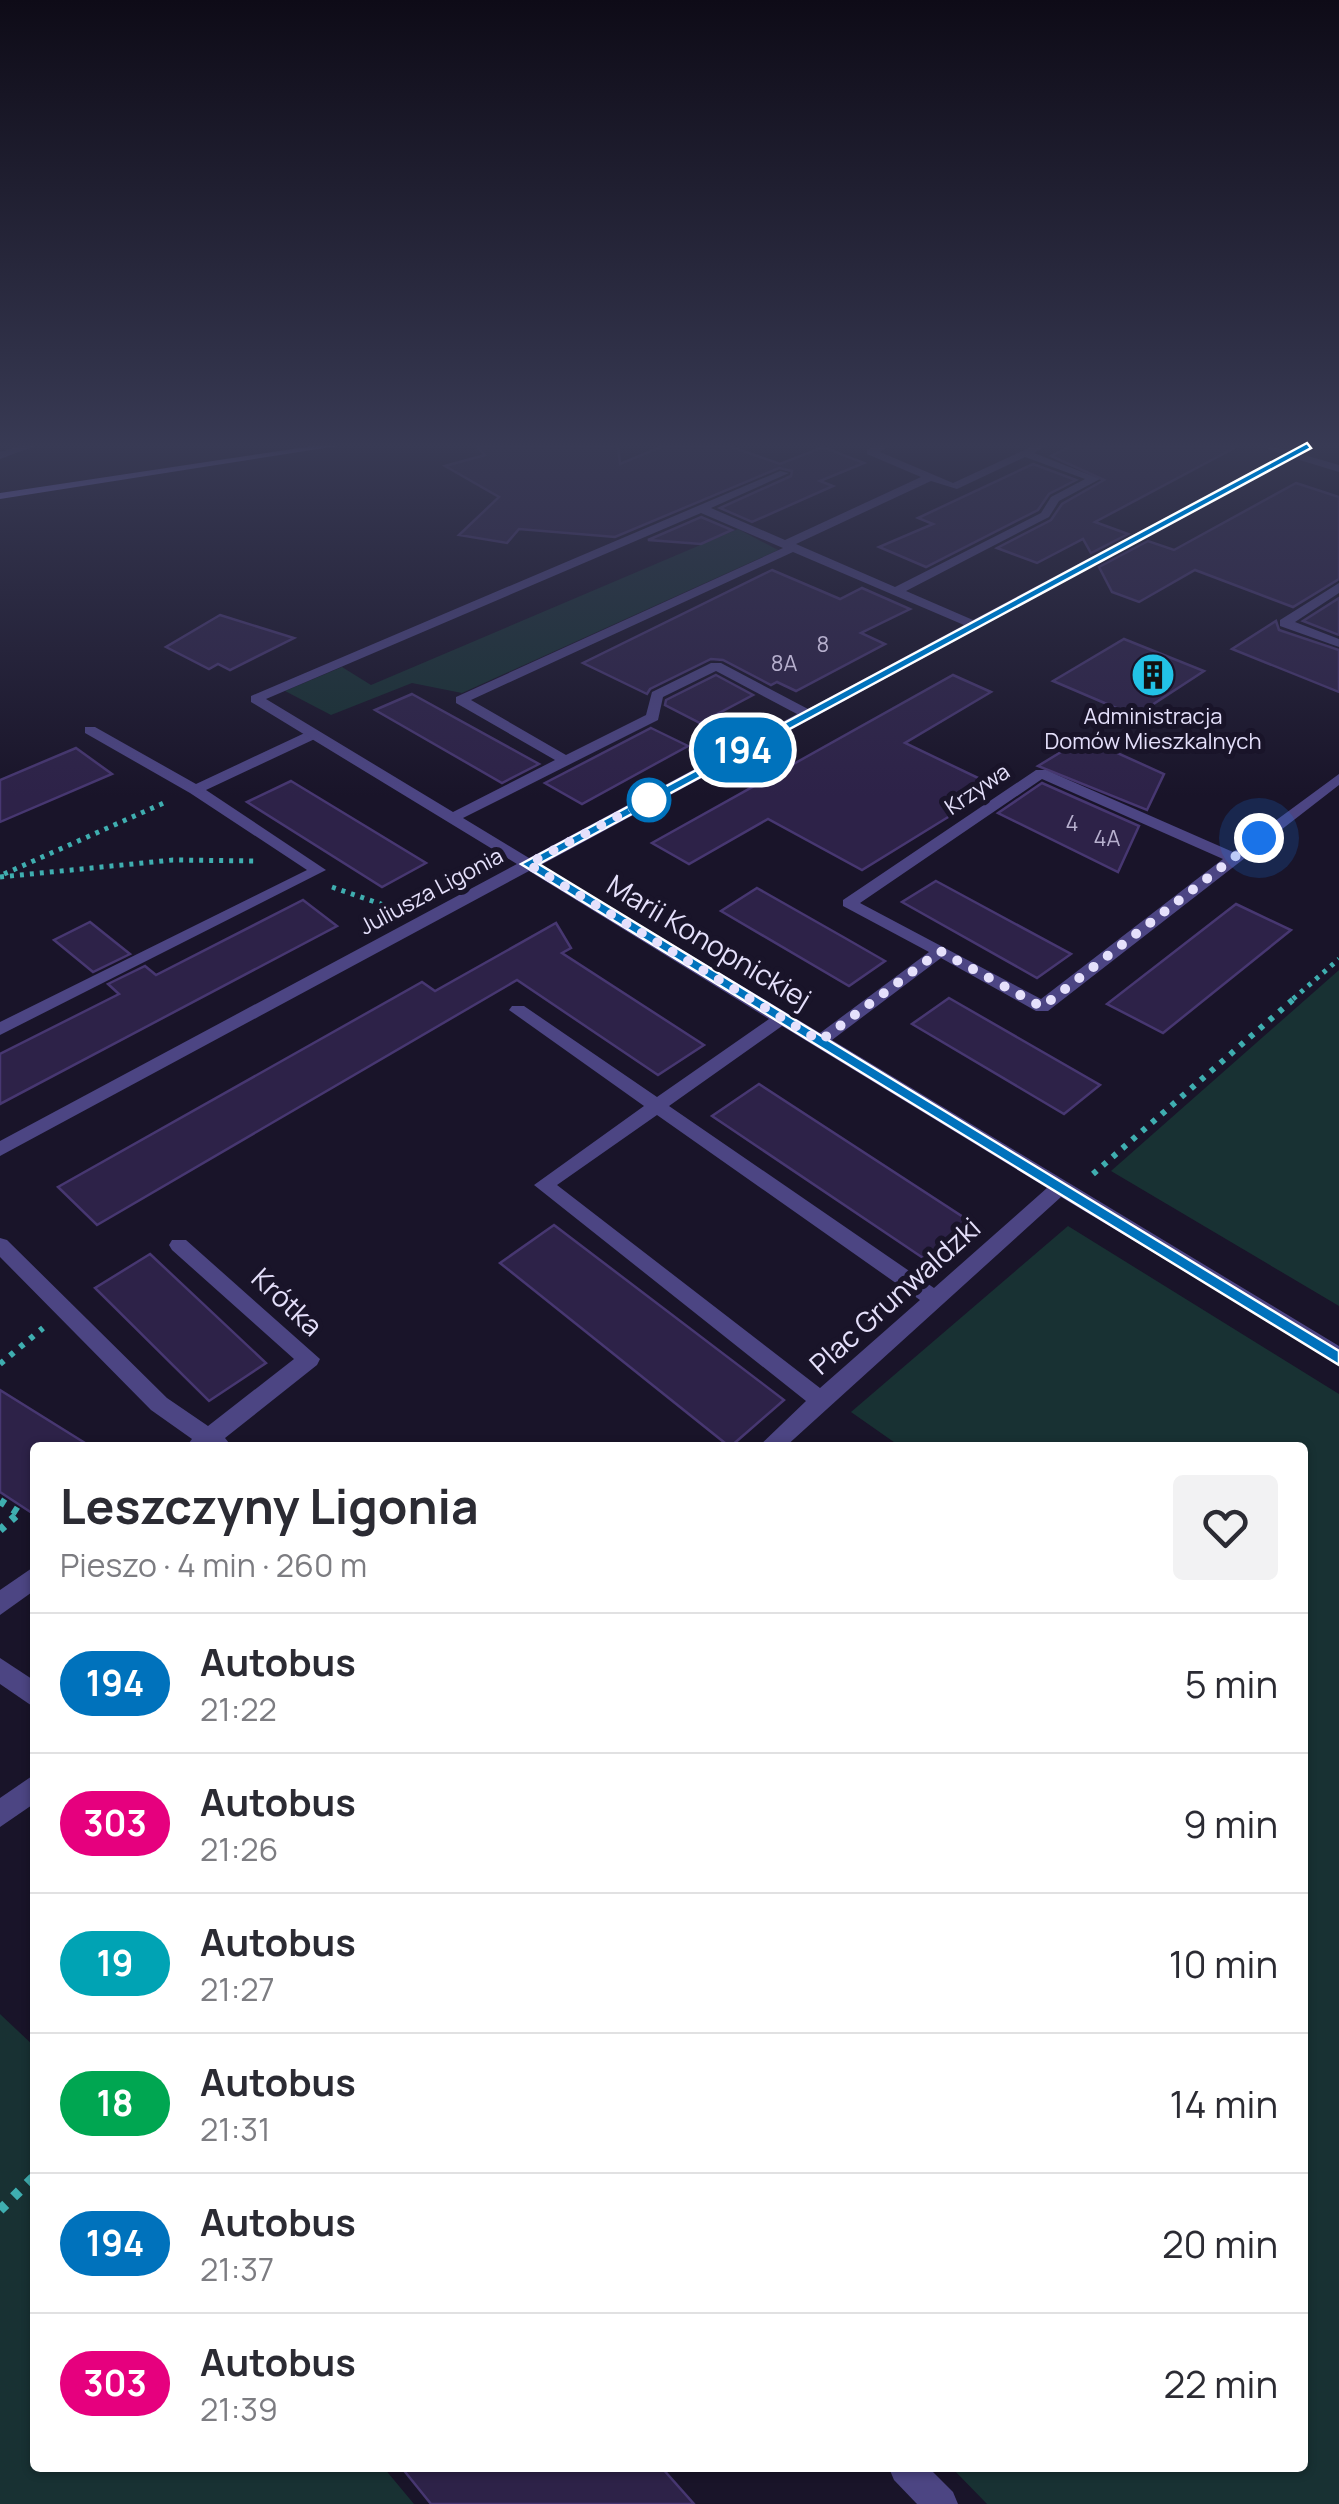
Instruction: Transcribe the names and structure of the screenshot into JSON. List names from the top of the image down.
{
  "streets": {
    "street": [
      "Krzywa",
      "Juliusza Ligonia",
      "Marii Konopnickiej",
      "Plac Grunwaldzki",
      "Krótka"
    ]
  },
  "crossings": [
    ["Juliusza Ligonia", "Marii Konopnickiej"],
    ["Marii Konopnickiej", "Plac Grunwaldzki"]
  ],
  "places": {
    "building": ["Administracja Domów Mieszkalnych"]
  },
  "lines": ["bus line 194"],
  "house_numbers": [
    "8",
    "8A",
    "4",
    "4A"
  ],
  "page": {
    "on_map": "194",
    "heading": ["Leszczyny Ligonia", "Pieszo · 4 min · 260 m"],
    "list": [
      {
        "mark": "194",
        "name": "Autobus",
        "note": "21:22",
        "value": "5 min"
      },
      {
        "mark": "303",
        "name": "Autobus",
        "note": "21:26",
        "value": "9 min"
      },
      {
        "mark": "19",
        "name": "Autobus",
        "note": "21:27",
        "value": "10 min"
      },
      {
        "mark": "18",
        "name": "Autobus",
        "note": "21:31",
        "value": "14 min"
      },
      {
        "mark": "194",
        "name": "Autobus",
        "note": "21:37",
        "value": "20 min"
      },
      {
        "mark": "303",
        "name": "Autobus",
        "note": "21:39",
        "value": "22 min"
      }
    ]
  }
}
